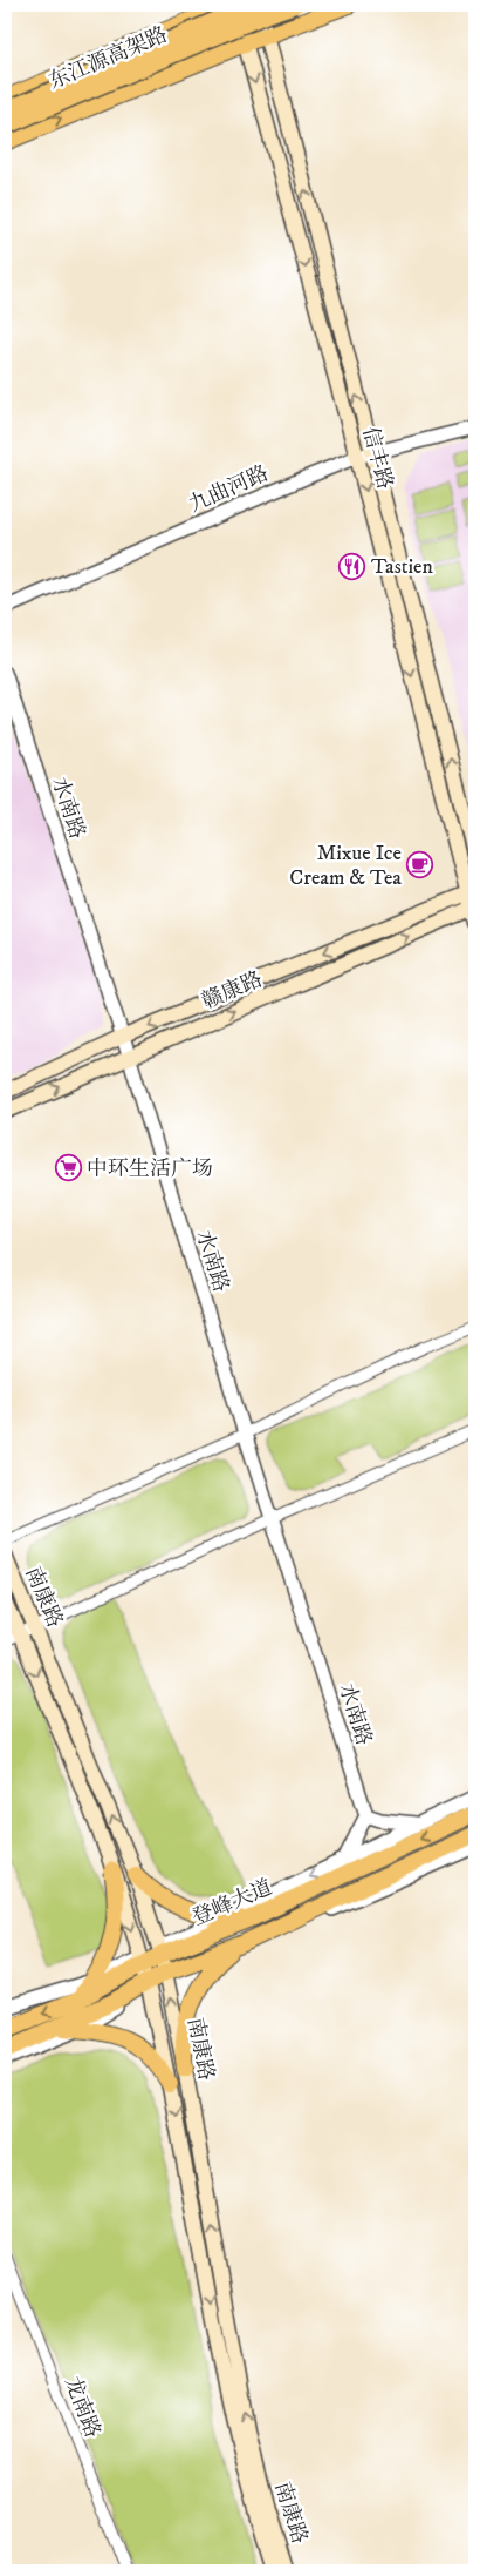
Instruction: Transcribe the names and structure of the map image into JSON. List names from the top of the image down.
{
  "streets": {
    "highway": ["东江源高架路"],
    "main road": [
      "信丰路",
      "赣康路",
      "南康路",
      "登峰大道"
    ],
    "street": ["九曲河路", "水南路", "龙南路"]
  },
  "crossings": [
    ["东江源高架路", "信丰路"],
    ["信丰路", "九曲河路"],
    ["信丰路", "赣康路"],
    ["水南路", "赣康路"],
    ["南康路", "登峰大道"]
  ],
  "places": {
    "restaurant": ["Tastien"],
    "cafe": ["Mixue Ice Cream & Tea"],
    "supermarket": ["中环生活广场"]
  }
}
